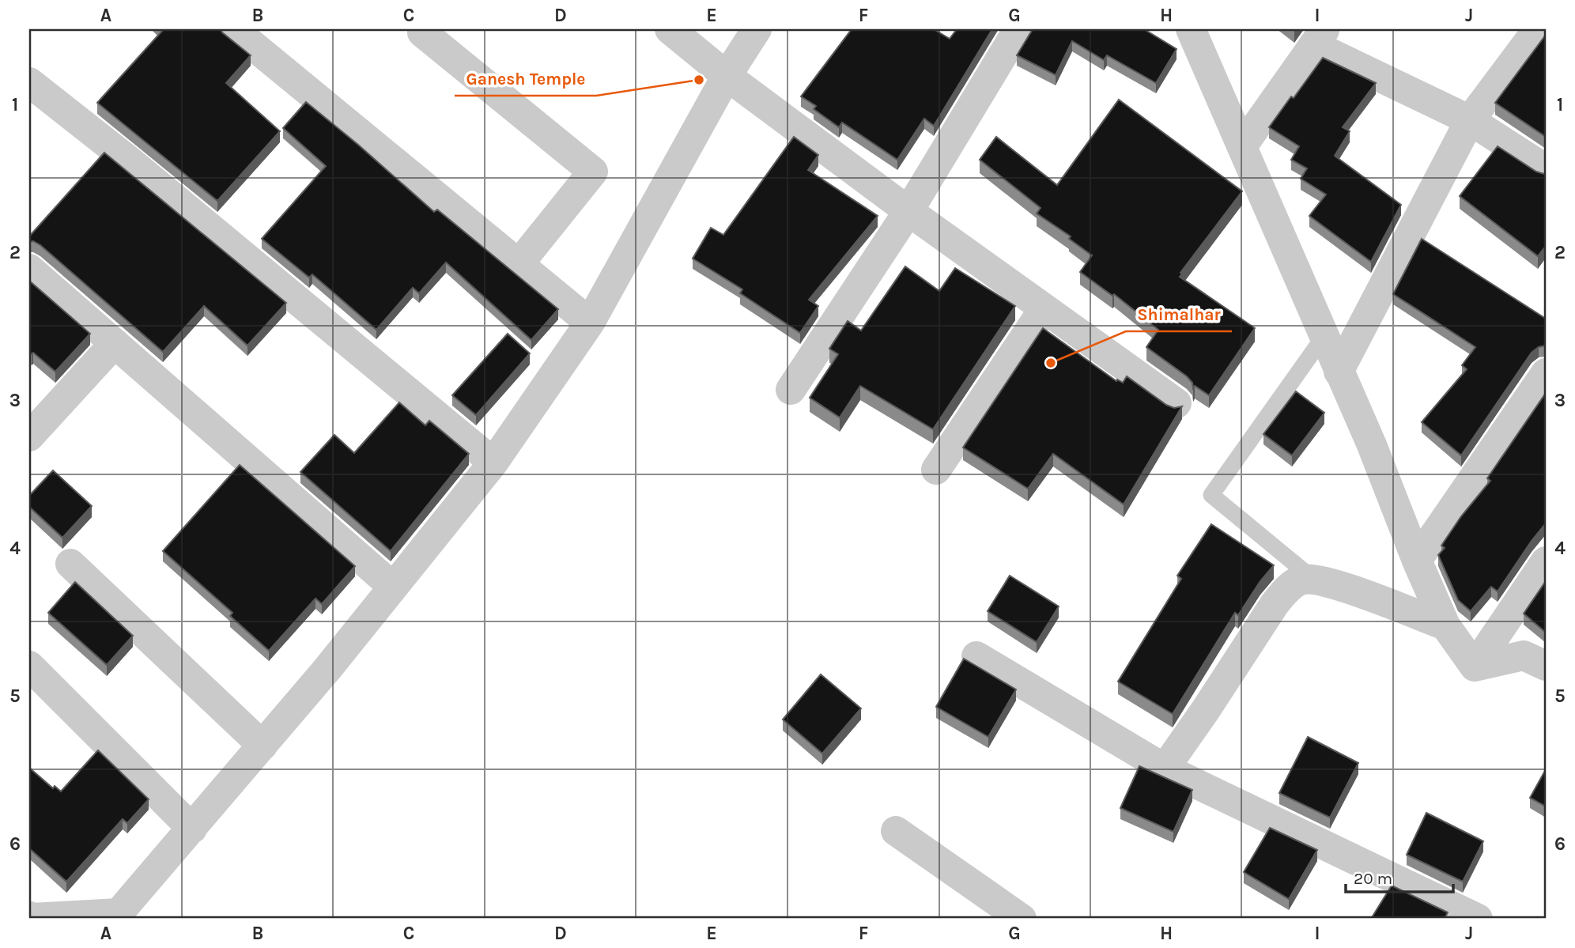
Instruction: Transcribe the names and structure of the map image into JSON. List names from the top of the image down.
{
  "places": ["Ganesh Temple", "Shimalhar"],
  "scale_bar": "20 m",
  "grid": {
    "columns": [
      "A",
      "B",
      "C",
      "D",
      "E",
      "F",
      "G",
      "H",
      "I",
      "J"
    ],
    "rows": [
      "1",
      "2",
      "3",
      "4",
      "5",
      "6"
    ]
  }
}
